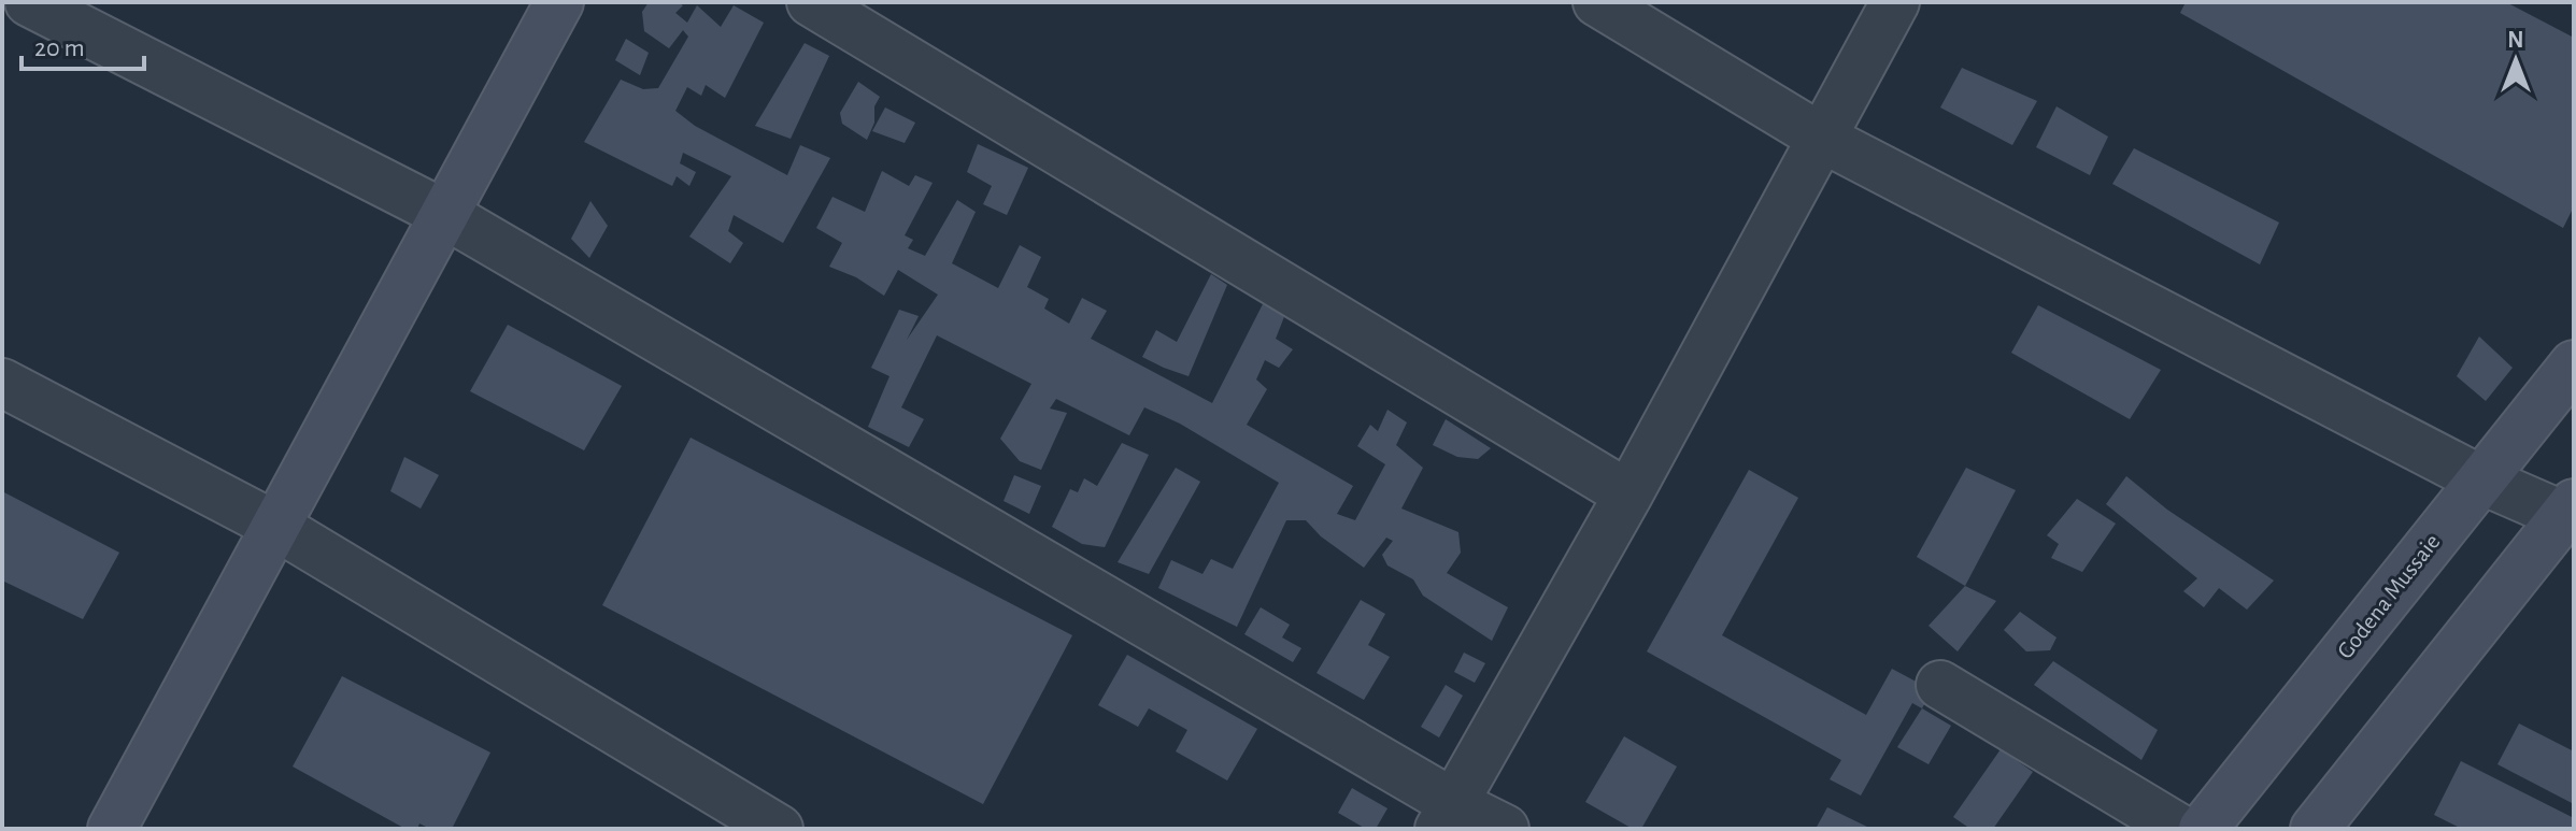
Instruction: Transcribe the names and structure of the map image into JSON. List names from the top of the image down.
{
  "streets": {
    "street": ["Godena Mussaie"]
  },
  "scale_bar": "20 m",
  "north": "top"
}
